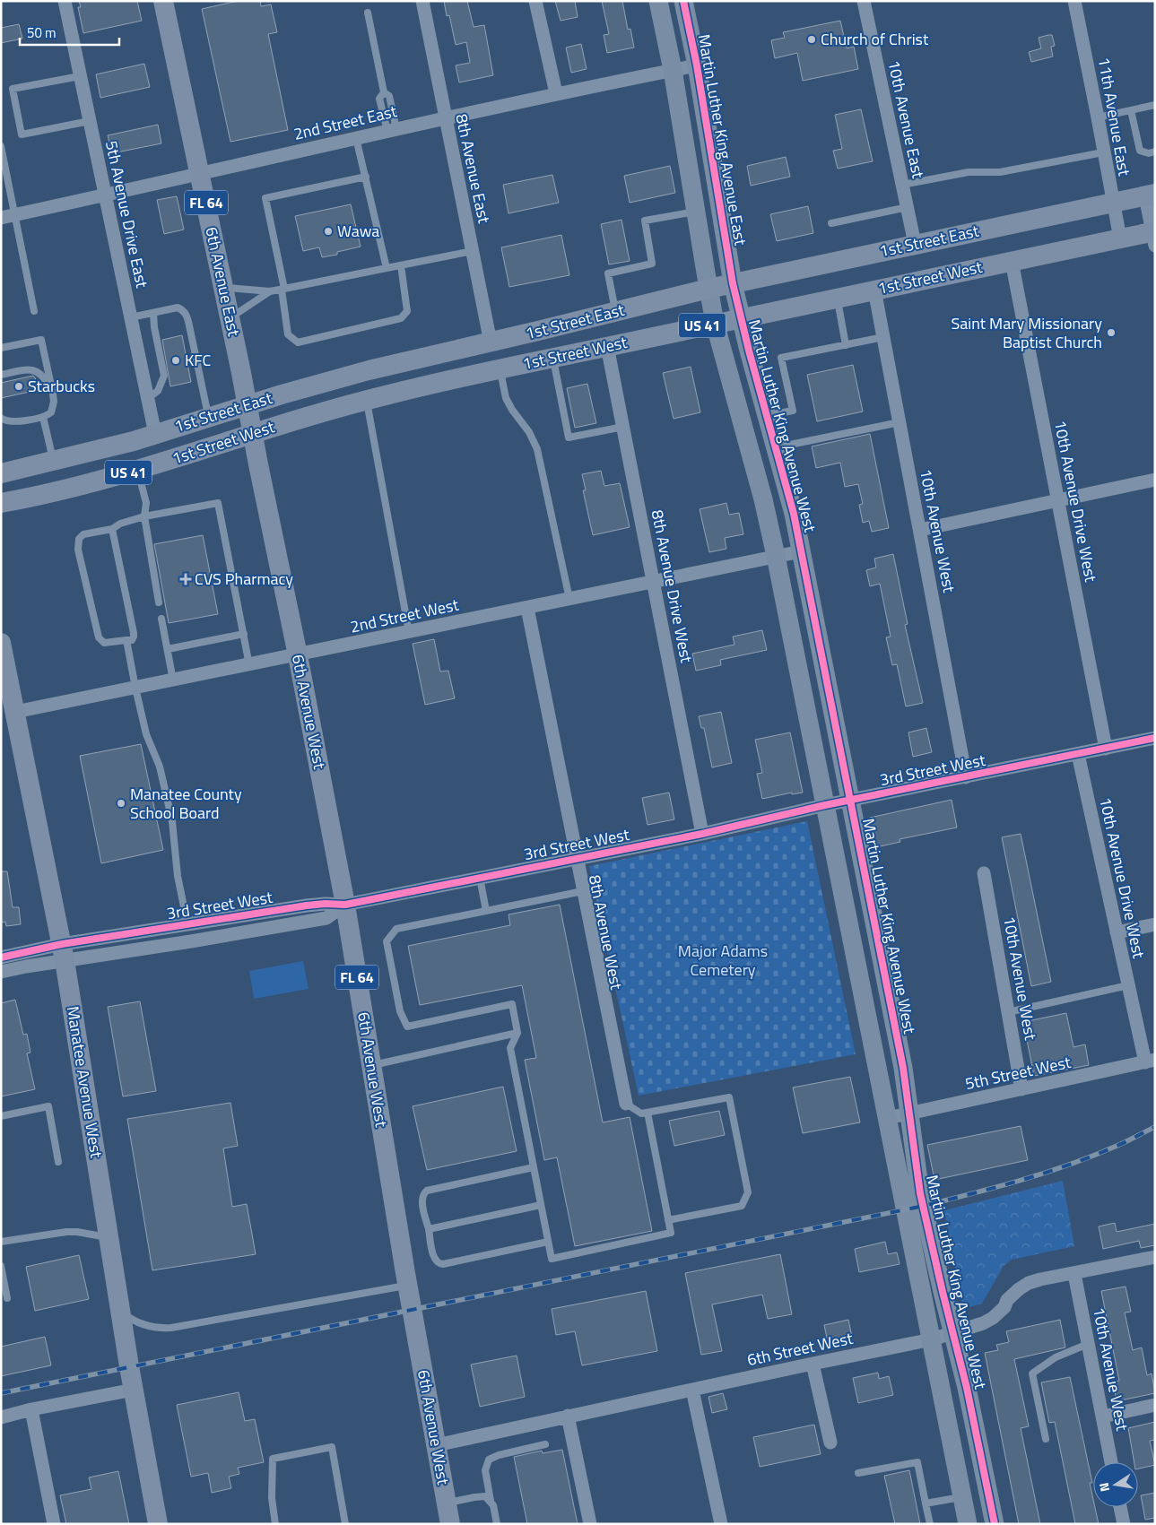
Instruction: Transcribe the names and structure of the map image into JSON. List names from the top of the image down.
{
  "streets": {
    "main road": [
      "FL 64",
      "1st Street East",
      "1st Street West",
      "6th Avenue East",
      "US 41",
      "6th Avenue West",
      "Manatee Avenue West"
    ],
    "street": [
      "11th Avenue East",
      "10th Avenue East",
      "2nd Street East",
      "Martin Luther King Avenue East",
      "8th Avenue East",
      "5th Avenue Drive East",
      "Martin Luther King Avenue West",
      "10th Avenue Drive West",
      "10th Avenue West",
      "8th Avenue Drive West",
      "2nd Street West",
      "3rd Street West",
      "8th Avenue West",
      "5th Street West",
      "6th Street West"
    ]
  },
  "crossings": [
    ["11th Avenue East", "1st Street East"],
    ["11th Avenue East", "1st Street West"],
    ["10th Avenue East", "1st Street East"],
    ["2nd Street East", "Martin Luther King Avenue East"],
    ["2nd Street East", "8th Avenue East"],
    ["2nd Street East", "5th Avenue Drive East"],
    ["2nd Street East", "6th Avenue East"],
    ["Martin Luther King Avenue East", "1st Street East"],
    ["Martin Luther King Avenue East", "Martin Luther King Avenue West"],
    ["8th Avenue East", "1st Street East"],
    ["5th Avenue Drive East", "1st Street East"],
    ["1st Street East", "6th Avenue East"],
    ["1st Street East", "Martin Luther King Avenue West"],
    ["1st Street East", "6th Avenue West"],
    ["1st Street West", "Martin Luther King Avenue West"],
    ["1st Street West", "10th Avenue Drive West"],
    ["1st Street West", "10th Avenue West"],
    ["1st Street West", "8th Avenue Drive West"],
    ["1st Street West", "6th Avenue West"],
    ["6th Avenue East", "6th Avenue West"],
    ["Martin Luther King Avenue West", "2nd Street West"],
    ["Martin Luther King Avenue West", "3rd Street West"],
    ["Martin Luther King Avenue West", "5th Street West"],
    ["Martin Luther King Avenue West", "6th Street West"],
    ["10th Avenue Drive West", "3rd Street West"],
    ["10th Avenue Drive West", "5th Street West"],
    ["10th Avenue West", "3rd Street West"],
    ["10th Avenue West", "5th Street West"],
    ["10th Avenue West", "6th Street West"],
    ["8th Avenue Drive West", "2nd Street West"],
    ["8th Avenue Drive West", "3rd Street West"],
    ["2nd Street West", "6th Avenue West"],
    ["2nd Street West", "8th Avenue West"],
    ["2nd Street West", "Manatee Avenue West"],
    ["6th Avenue West", "3rd Street West"],
    ["6th Avenue West", "6th Street West"],
    ["3rd Street West", "8th Avenue West"],
    ["3rd Street West", "Manatee Avenue West"]
  ],
  "parks": ["Major Adams Cemetery"],
  "places": {
    "other": [
      "Church of Christ",
      "Wawa",
      "Saint Mary Missionary Baptist Church",
      "KFC",
      "Starbucks",
      "Manatee County School Board"
    ],
    "health": ["CVS Pharmacy"]
  },
  "scale_bar": "50 m",
  "north": "left"
}
